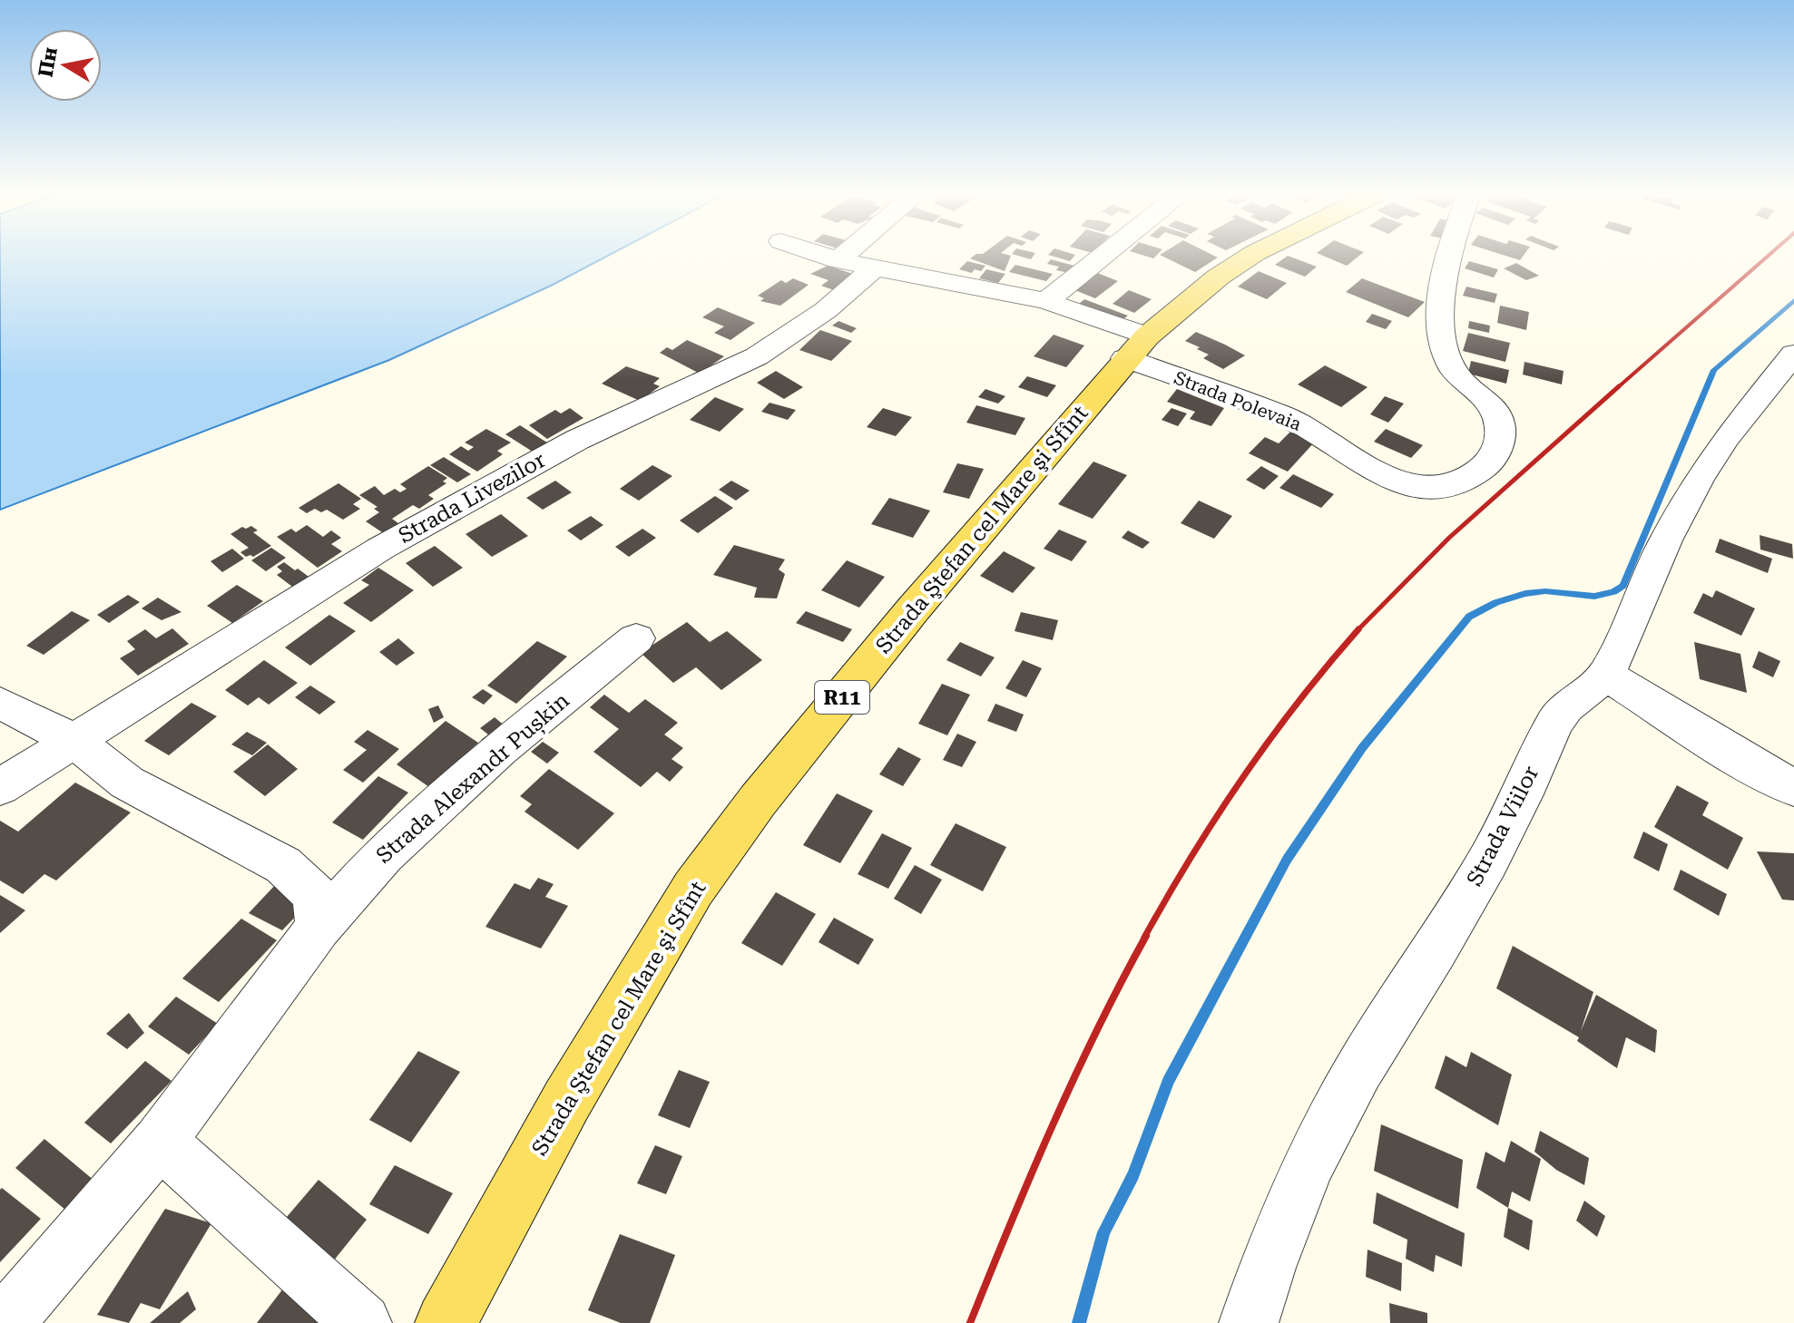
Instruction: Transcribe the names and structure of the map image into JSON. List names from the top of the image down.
{
  "streets": {
    "main road": ["Strada Ştefan cel Mare şi Sfînt", "R11"],
    "street": [
      "Strada Polevaia",
      "Strada Livezilor",
      "Strada Alexandr Pușkin",
      "Strada Viilor"
    ]
  },
  "crossings": [
    ["Strada Polevaia", "Strada Livezilor"],
    ["Strada Polevaia", "Strada Ştefan cel Mare şi Sfînt"]
  ],
  "north": "left"
}
